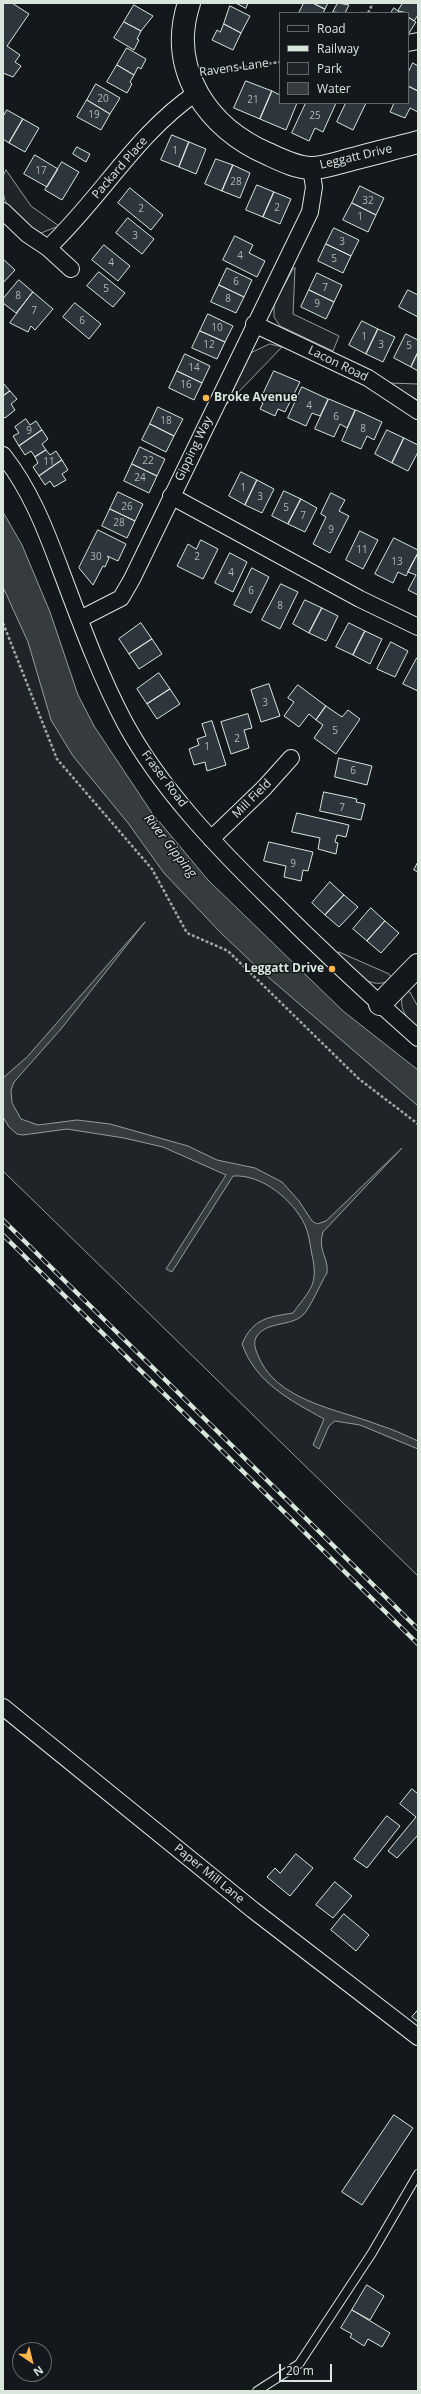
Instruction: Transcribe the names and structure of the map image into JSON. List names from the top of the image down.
{
  "streets": {
    "street": [
      "Leggatt Drive",
      "Packard Place",
      "Lacon Road",
      "Gipping Way",
      "Fraser Road",
      "Mill Field",
      "Paper Mill Lane"
    ],
    "path": ["Ravens Lane"]
  },
  "crossings": [
    ["Ravens Lane", "Leggatt Drive"],
    ["Ravens Lane", "Packard Place"],
    ["Leggatt Drive", "Packard Place"],
    ["Leggatt Drive", "Gipping Way"],
    ["Lacon Road", "Gipping Way"],
    ["Gipping Way", "Fraser Road"],
    ["Fraser Road", "Mill Field"]
  ],
  "water": ["River Gipping"],
  "places": ["Broke Avenue", "Leggatt Drive"],
  "house_numbers": [
    "20",
    "21",
    "19",
    "25",
    "1",
    "17",
    "28",
    "32",
    "2",
    "2",
    "1",
    "3",
    "3",
    "4",
    "5",
    "4",
    "6",
    "7",
    "5",
    "8",
    "8",
    "9",
    "7",
    "6",
    "10",
    "1",
    "12",
    "3",
    "5",
    "14",
    "16",
    "4",
    "6",
    "18",
    "8",
    "9",
    "22",
    "11",
    "24",
    "1",
    "3",
    "26",
    "5",
    "7",
    "28",
    "9",
    "11",
    "30",
    "2",
    "13",
    "4",
    "6",
    "8",
    "3",
    "5",
    "2",
    "1",
    "6",
    "7",
    "9"
  ],
  "legend": [
    "Road",
    "Railway",
    "Park",
    "Water"
  ],
  "scale_bar": "20 m",
  "north": "bottom right"
}
